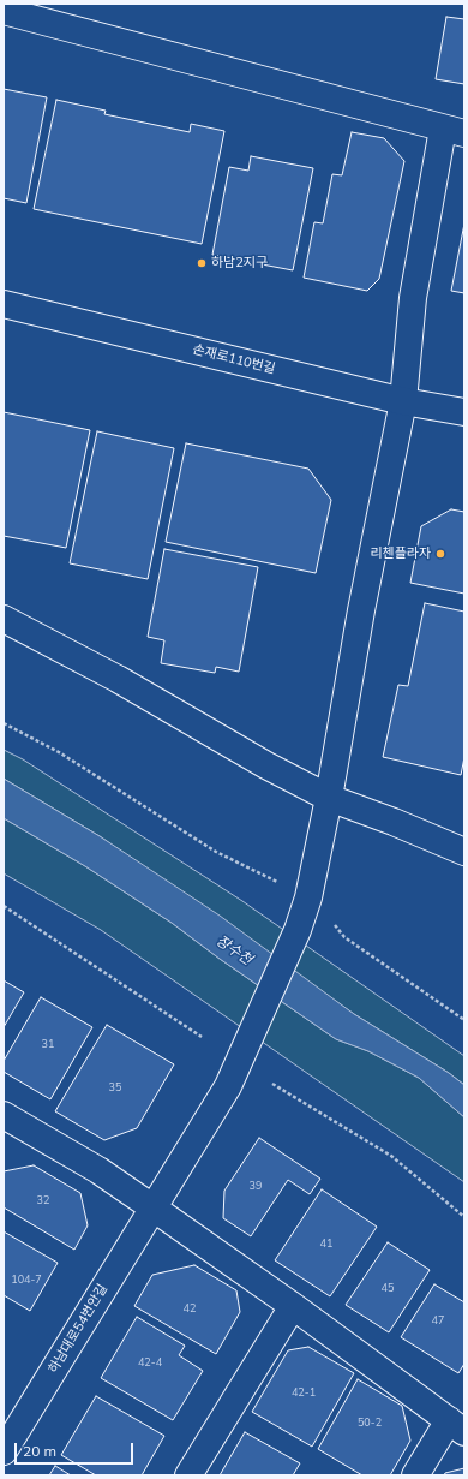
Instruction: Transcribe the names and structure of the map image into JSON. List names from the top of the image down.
{
  "streets": {
    "street": ["손재로110번길", "하남대로54번안길"]
  },
  "crossings": [
    ["손재로110번길", "하남대로54번안길"]
  ],
  "water": ["장수천"],
  "places": ["하남2지구", "리첸플라자"],
  "house_numbers": [
    "31",
    "35",
    "39",
    "32",
    "41",
    "104-7",
    "45",
    "42",
    "47",
    "42-4",
    "42-1",
    "50-2"
  ],
  "scale_bar": "20 m"
}
